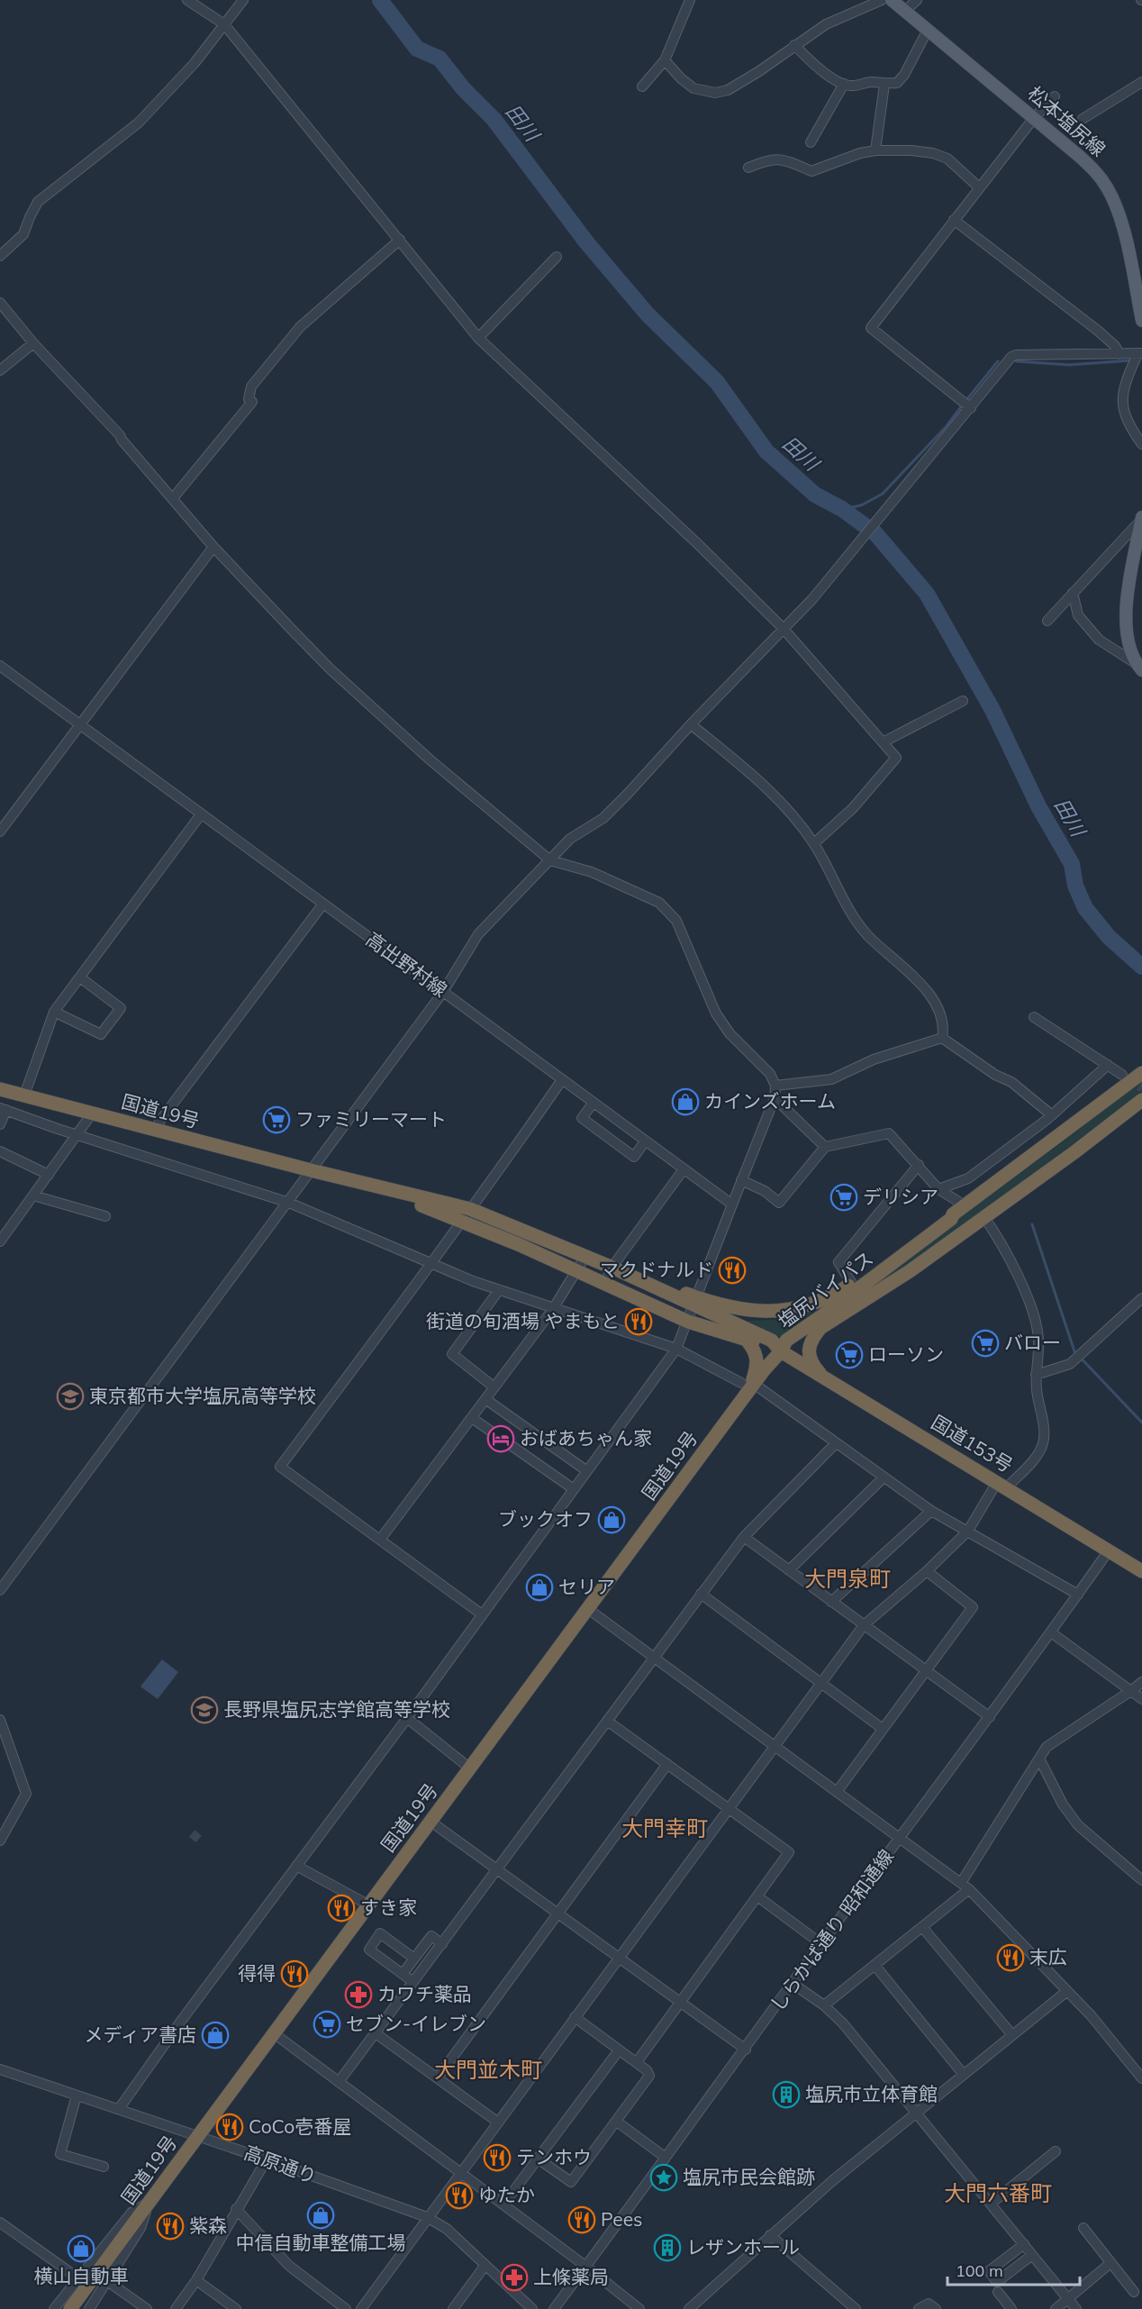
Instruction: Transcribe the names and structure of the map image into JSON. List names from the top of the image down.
{
  "streets": {
    "highway": ["国道19号", "塩尻バイパス", "国道153号"],
    "main road": ["松本塩尻線"],
    "street": ["高出野村線", "しらかば通り 昭和通線", "高原通り"]
  },
  "crossings": [
    ["国道19号", "塩尻バイパス"],
    ["国道19号", "国道153号"],
    ["国道19号", "高原通り"],
    ["塩尻バイパス", "国道153号"],
    ["国道153号", "しらかば通り 昭和通線"]
  ],
  "districts": [
    "大門泉町",
    "大門幸町",
    "大門並木町",
    "大門六番町"
  ],
  "water": ["田川"],
  "places": {
    "shop": [
      "カインズホーム",
      "ブックオフ",
      "セリア",
      "メディア書店",
      "中信自動車整備工場",
      "横山自動車"
    ],
    "supermarket": [
      "ファミリーマート",
      "デリシア",
      "バロー",
      "ローソン",
      "セブン-イレブン"
    ],
    "restaurant": [
      "マクドナルド",
      "街道の旬酒場 やまもと",
      "すき家",
      "末広",
      "得得",
      "CoCo壱番屋",
      "テンホウ",
      "ゆたか",
      "Pees",
      "紫森"
    ],
    "school or university": ["東京都市大学塩尻高等学校", "長野県塩尻志学館高等学校"],
    "hotel": ["おばあちゃん家"],
    "pharmacy": ["カワチ薬品", "上條薬局"],
    "building": ["塩尻市立体育館", "レザンホール"],
    "place": ["塩尻市民会館跡"]
  },
  "scale_bar": "100 m"
}
